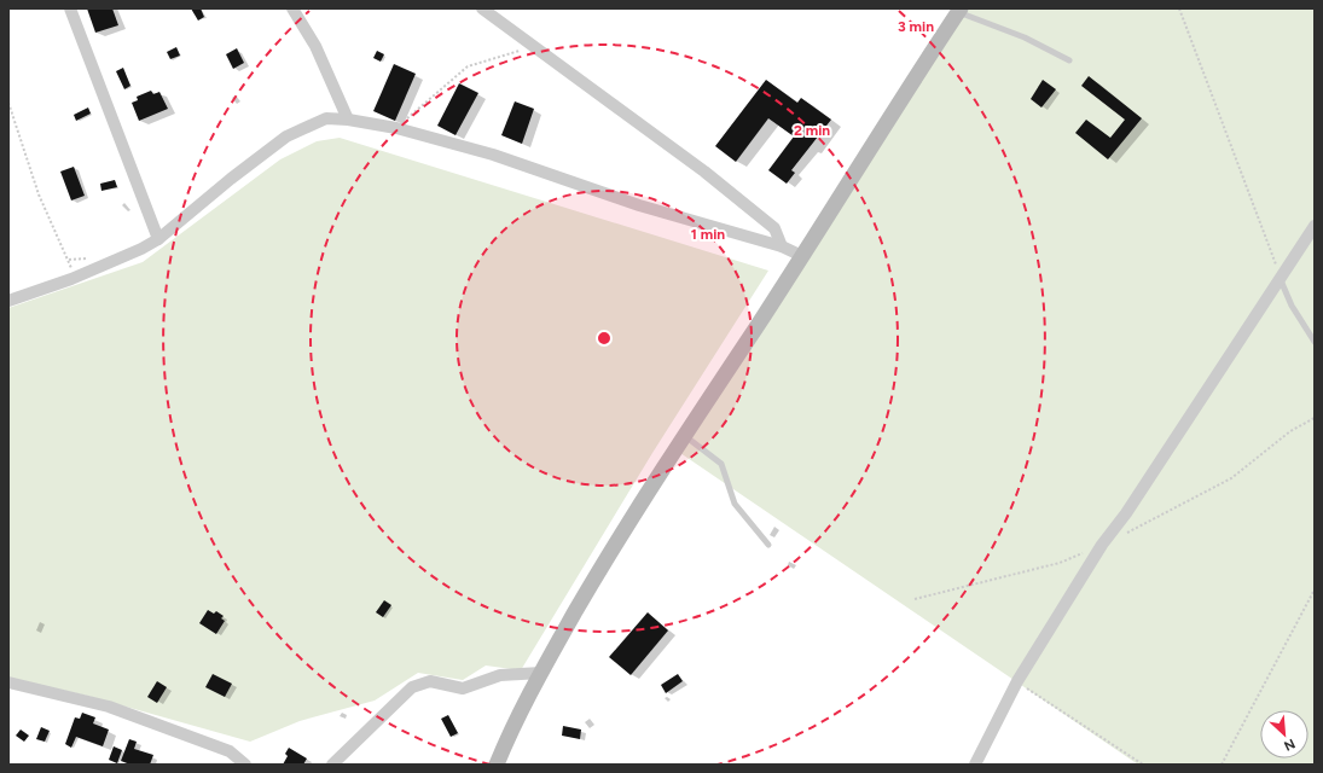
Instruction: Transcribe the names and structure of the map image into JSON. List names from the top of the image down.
{
  "north": "bottom right",
  "rings": ["3 min", "2 min", "1 min"]
}
